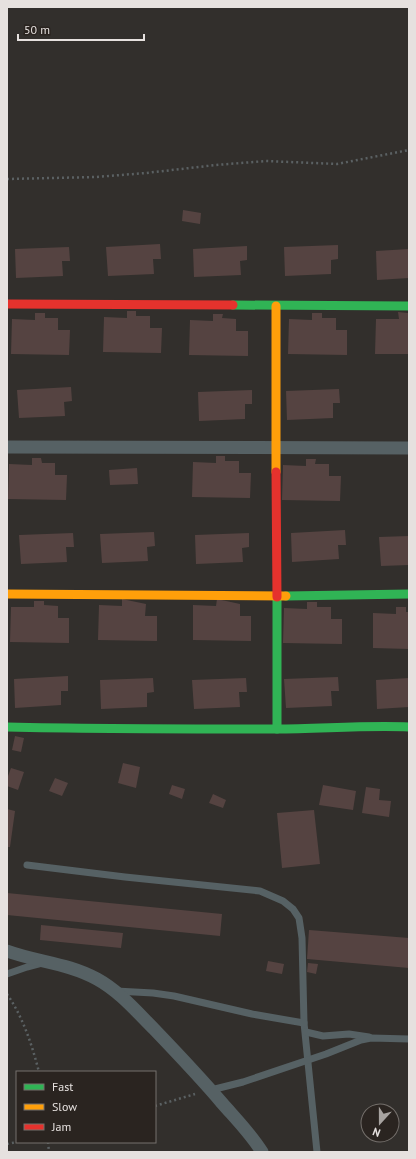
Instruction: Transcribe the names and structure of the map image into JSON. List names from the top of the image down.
{
  "legend": ["Fast", "Slow", "Jam"],
  "scale_bar": "50 m",
  "north": "bottom"
}
